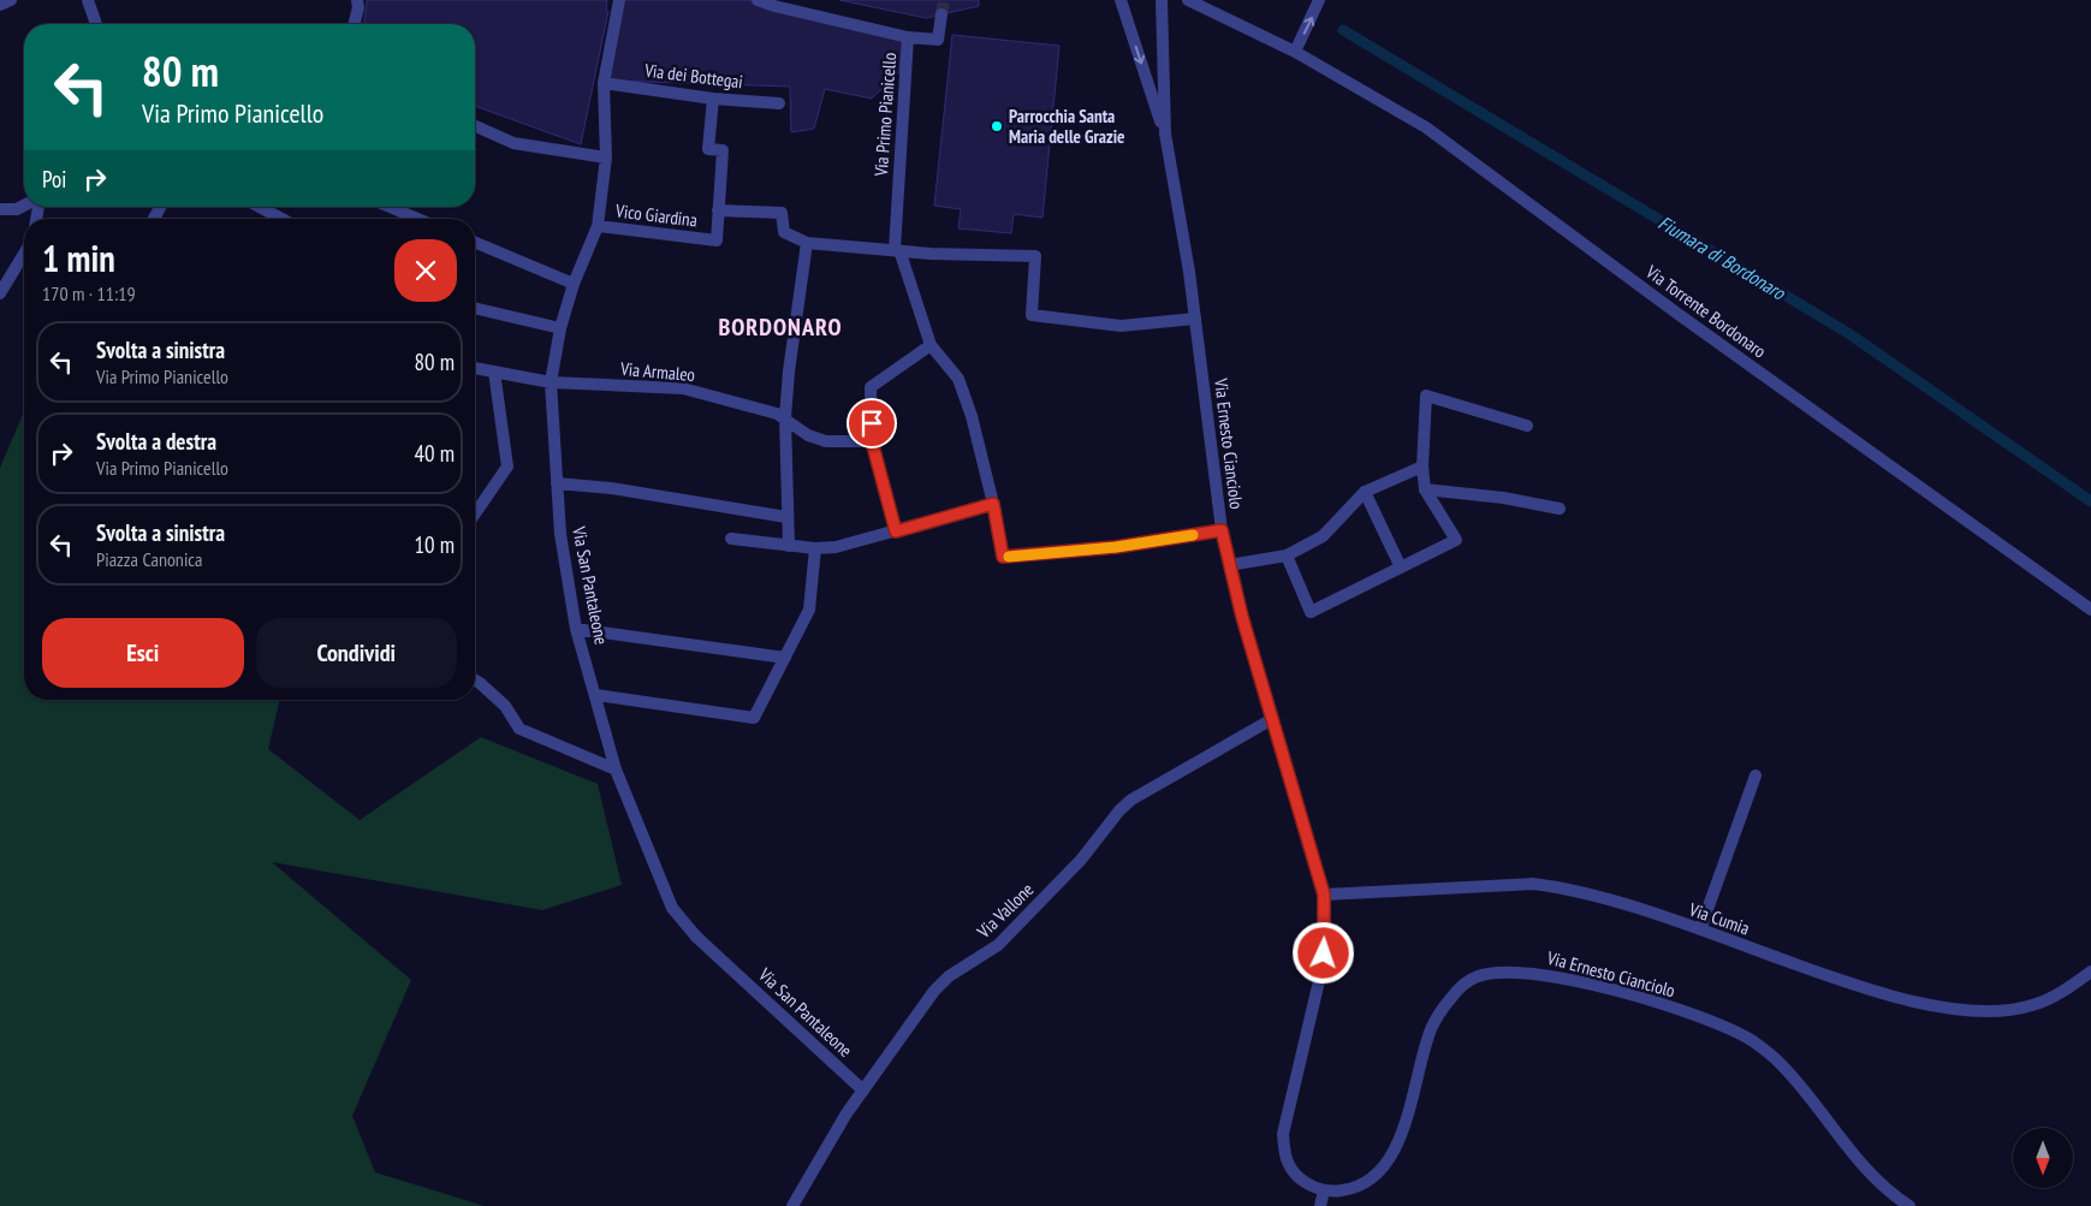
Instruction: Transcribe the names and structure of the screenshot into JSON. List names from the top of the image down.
{
  "streets": {
    "street": [
      "Via dei Bottegai",
      "Via Primo Pianicello",
      "Vico Giardina",
      "Via Torrente Bordonaro",
      "Via Armaleo",
      "Via Ernesto Cianciolo",
      "Via San Pantaleone",
      "Via Vallone",
      "Via Cumia"
    ]
  },
  "crossings": [
    ["Via dei Bottegai", "Via San Pantaleone"],
    ["Via Primo Pianicello", "Via Ernesto Cianciolo"],
    ["Vico Giardina", "Via San Pantaleone"],
    ["Via Armaleo", "Via San Pantaleone"],
    ["Via Ernesto Cianciolo", "Via Vallone"],
    ["Via Ernesto Cianciolo", "Via Cumia"],
    ["Via San Pantaleone", "Via Vallone"]
  ],
  "districts": ["BORDONARO"],
  "water": ["Fiumara di Bordonaro"],
  "places": ["Parrocchia Santa Maria delle Grazie"],
  "north": "bottom",
  "page": {
    "turn": ["80 m", "Via Primo Pianicello"],
    "then": "Poi",
    "heading": ["1 min", "170 m · 11:19"],
    "list": [
      {
        "name": "Svolta a sinistra",
        "note": "Via Primo Pianicello",
        "value": "80 m"
      },
      {
        "name": "Svolta a destra",
        "note": "Via Primo Pianicello",
        "value": "40 m"
      },
      {
        "name": "Svolta a sinistra",
        "note": "Piazza Canonica",
        "value": "10 m"
      }
    ],
    "buttons": ["Esci", "Condividi"]
  }
}
